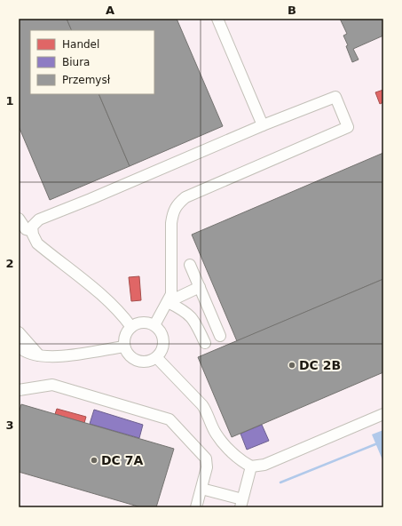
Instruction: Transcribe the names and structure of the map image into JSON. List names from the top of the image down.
{
  "places": ["DC 2B", "DC 7A"],
  "legend": ["Handel", "Biura", "Przemysł"],
  "grid": {
    "columns": ["A", "B"],
    "rows": ["1", "2", "3"]
  }
}
